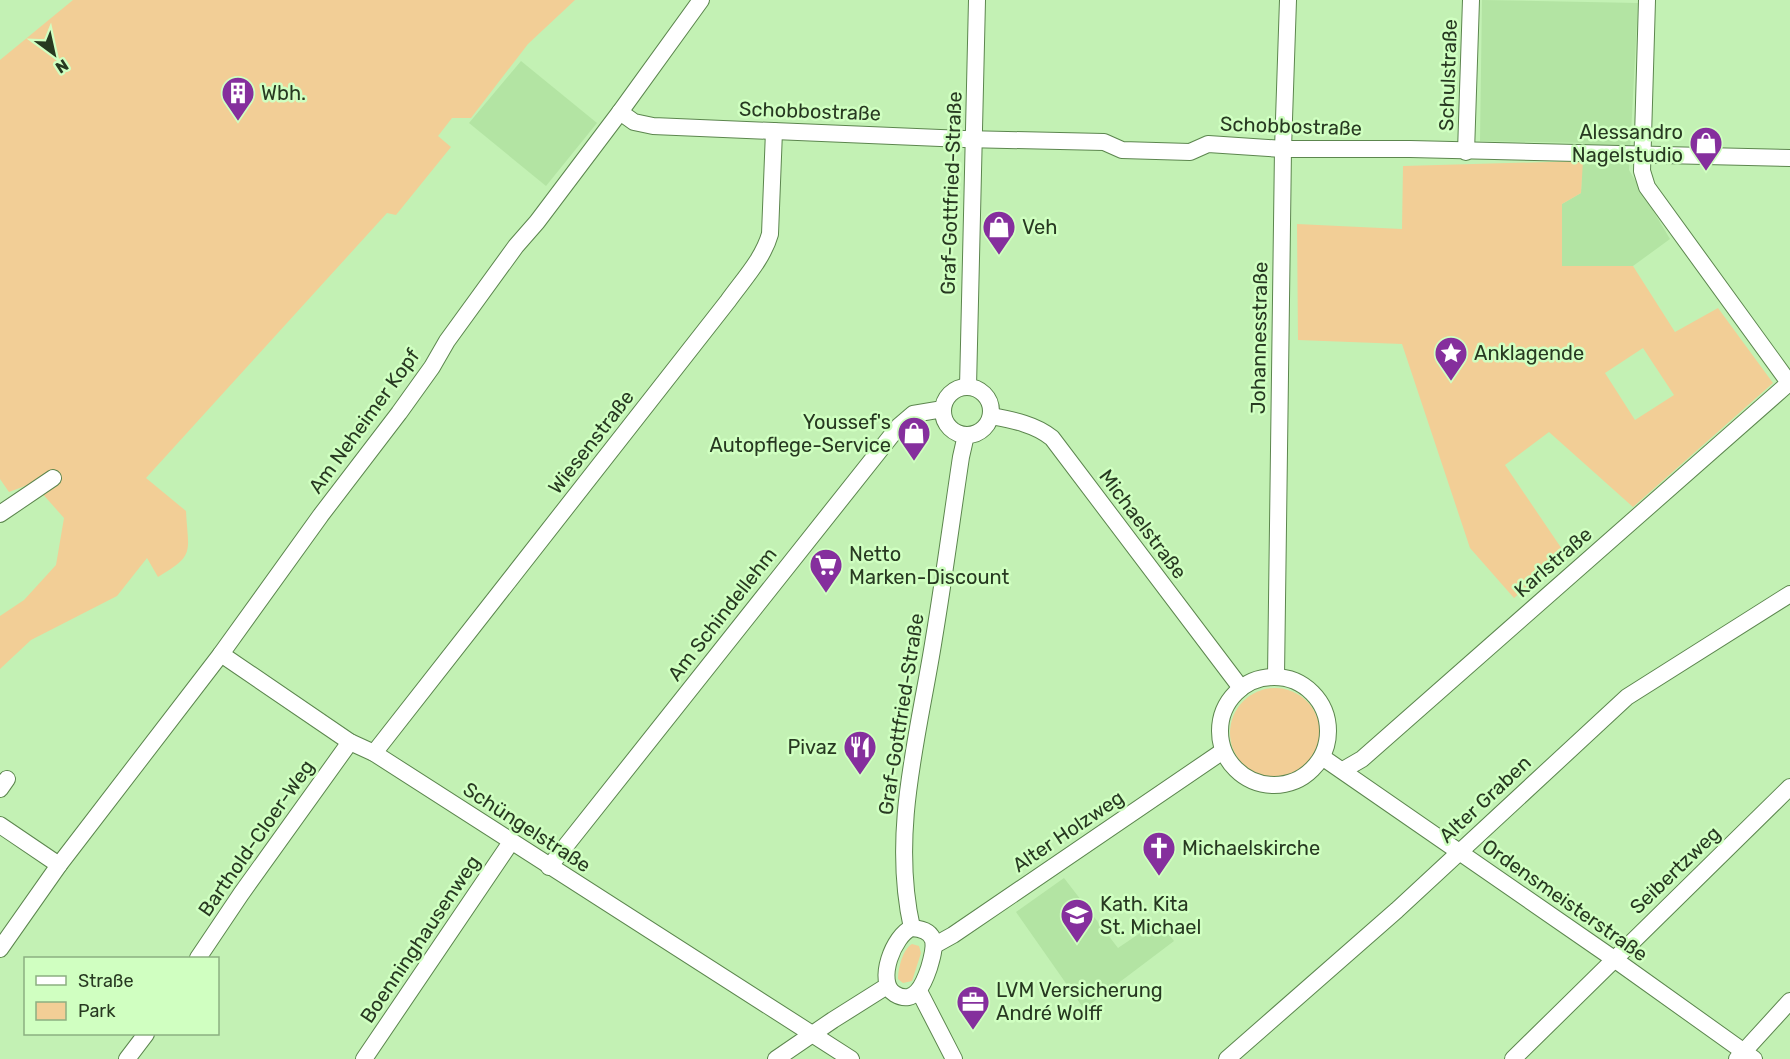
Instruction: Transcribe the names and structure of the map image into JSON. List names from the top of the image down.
{
  "streets": {
    "street": [
      "Schulstraße",
      "Schobbostraße",
      "Graf-Gottfried-Straße",
      "Johannesstraße",
      "Am Neheimer Kopf",
      "Wiesenstraße",
      "Michaelstraße",
      "Karlstraße",
      "Am Schindellehm",
      "Alter Graben",
      "Schüngelstraße",
      "Alter Holzweg",
      "Barthold-Cloer-Weg",
      "Seibertzweg",
      "Ordensmeisterstraße",
      "Boenninghausenweg"
    ]
  },
  "crossings": [
    ["Schulstraße", "Schobbostraße"],
    ["Schobbostraße", "Graf-Gottfried-Straße"],
    ["Schobbostraße", "Johannesstraße"],
    ["Schobbostraße", "Am Neheimer Kopf"],
    ["Schobbostraße", "Wiesenstraße"],
    ["Graf-Gottfried-Straße", "Michaelstraße"],
    ["Graf-Gottfried-Straße", "Am Schindellehm"],
    ["Graf-Gottfried-Straße", "Alter Holzweg"],
    ["Johannesstraße", "Michaelstraße"],
    ["Johannesstraße", "Alter Holzweg"],
    ["Johannesstraße", "Ordensmeisterstraße"],
    ["Am Neheimer Kopf", "Schüngelstraße"],
    ["Wiesenstraße", "Schüngelstraße"],
    ["Michaelstraße", "Am Schindellehm"],
    ["Michaelstraße", "Alter Holzweg"],
    ["Michaelstraße", "Ordensmeisterstraße"],
    ["Karlstraße", "Ordensmeisterstraße"],
    ["Am Schindellehm", "Schüngelstraße"],
    ["Alter Graben", "Ordensmeisterstraße"],
    ["Schüngelstraße", "Barthold-Cloer-Weg"],
    ["Schüngelstraße", "Boenninghausenweg"],
    ["Alter Holzweg", "Ordensmeisterstraße"],
    ["Seibertzweg", "Ordensmeisterstraße"]
  ],
  "places": {
    "building": ["Wbh."],
    "shop": ["Alessandro Nagelstudio", "Veh", "Youssef's Autopflege-Service"],
    "place": ["Anklagende"],
    "supermarket": ["Netto Marken-Discount"],
    "restaurant": ["Pivaz"],
    "church": ["Michaelskirche"],
    "school or university": ["Kath. Kita St. Michael"],
    "office": ["LVM Versicherung André Wolff"]
  },
  "legend": ["Straße", "Park"],
  "north": "bottom right"
}
